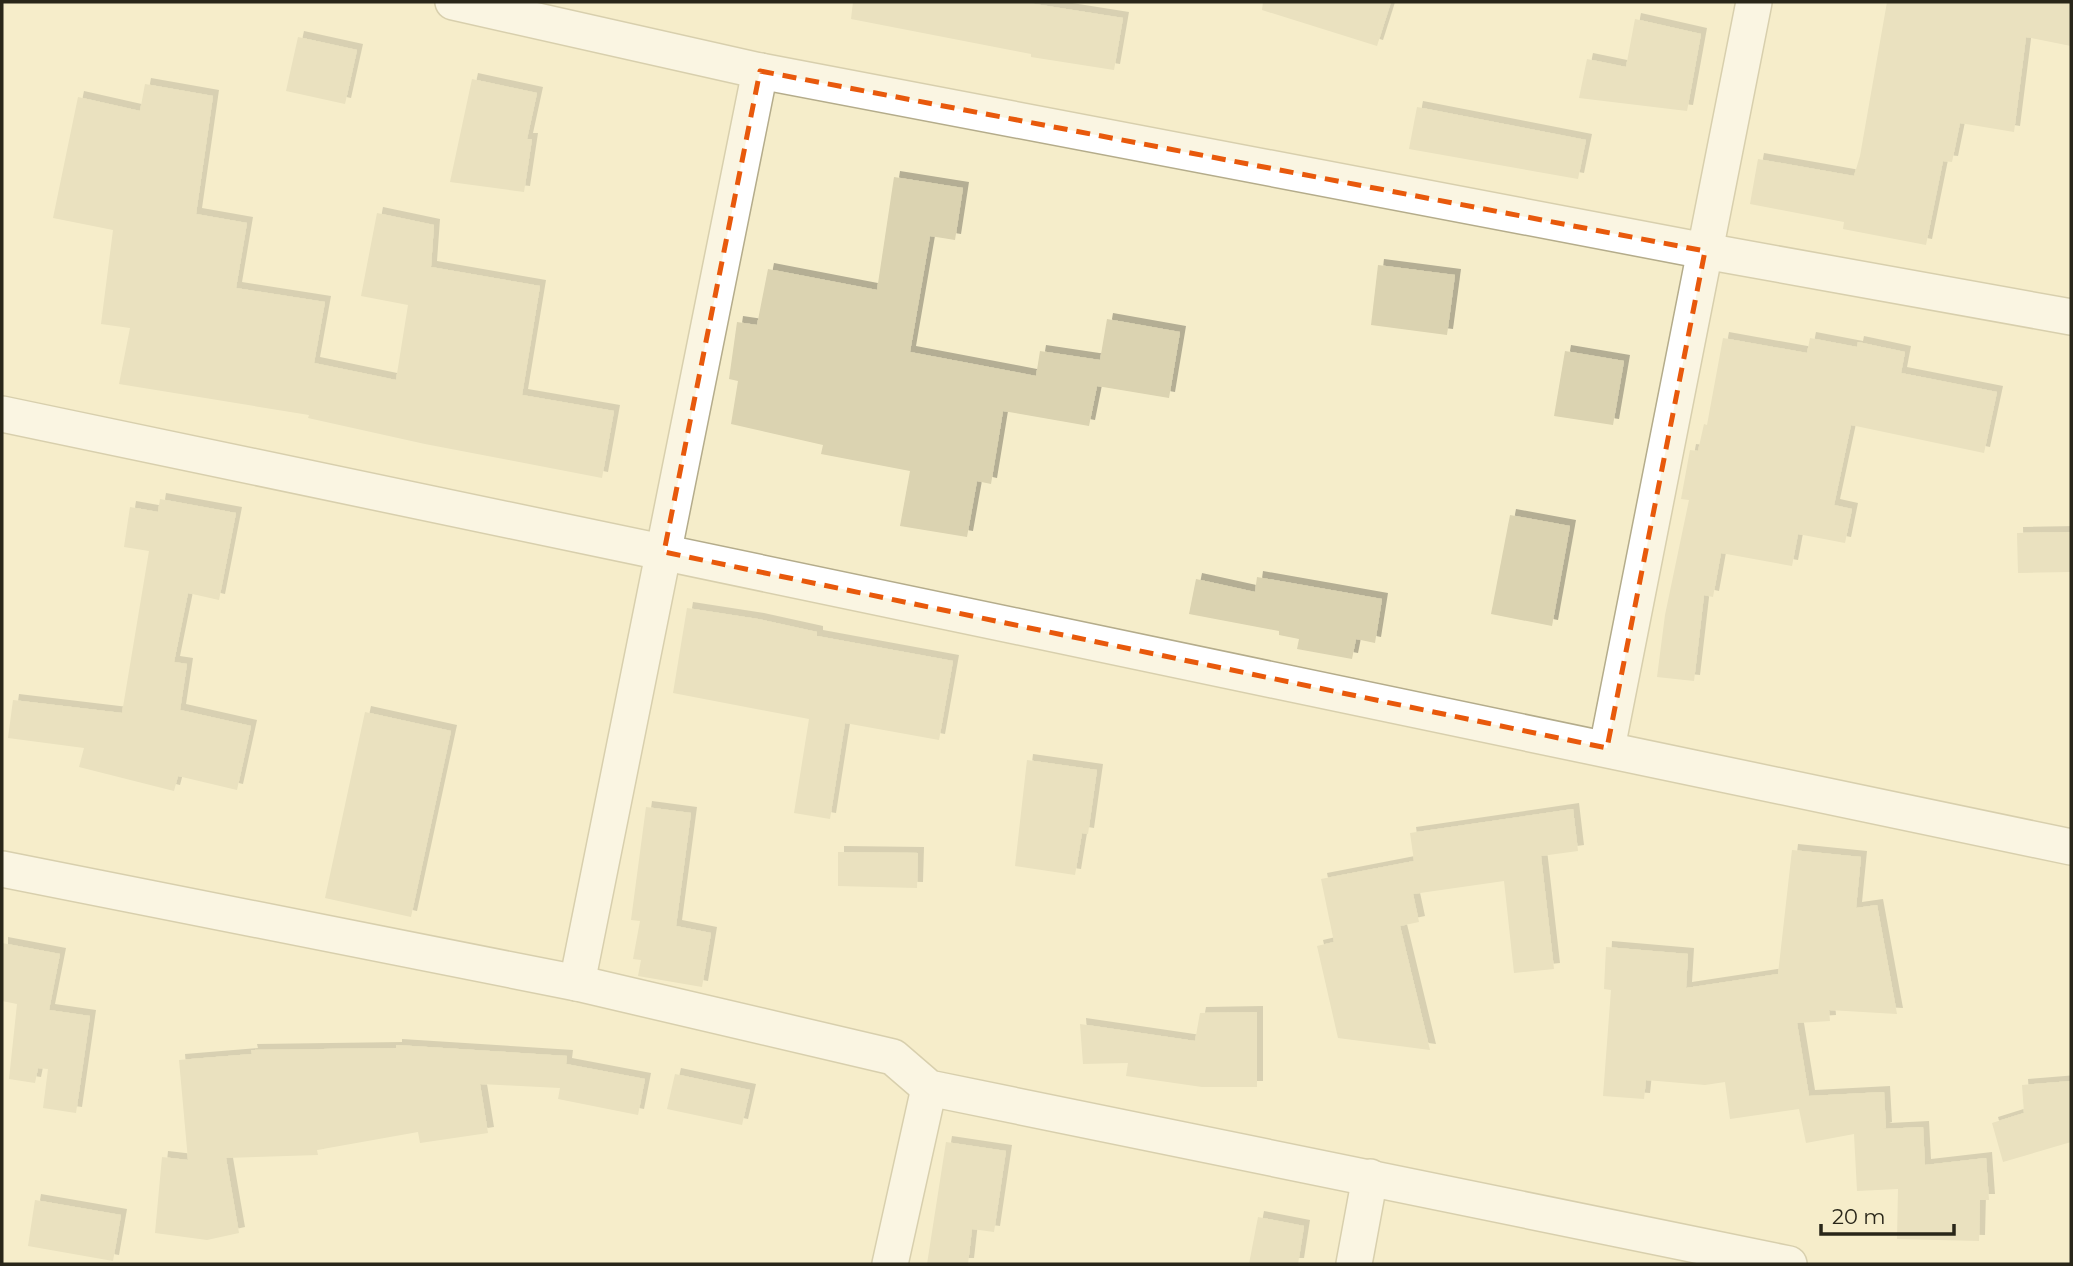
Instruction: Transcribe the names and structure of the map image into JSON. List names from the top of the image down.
{
  "scale_bar": "20 m"
}
